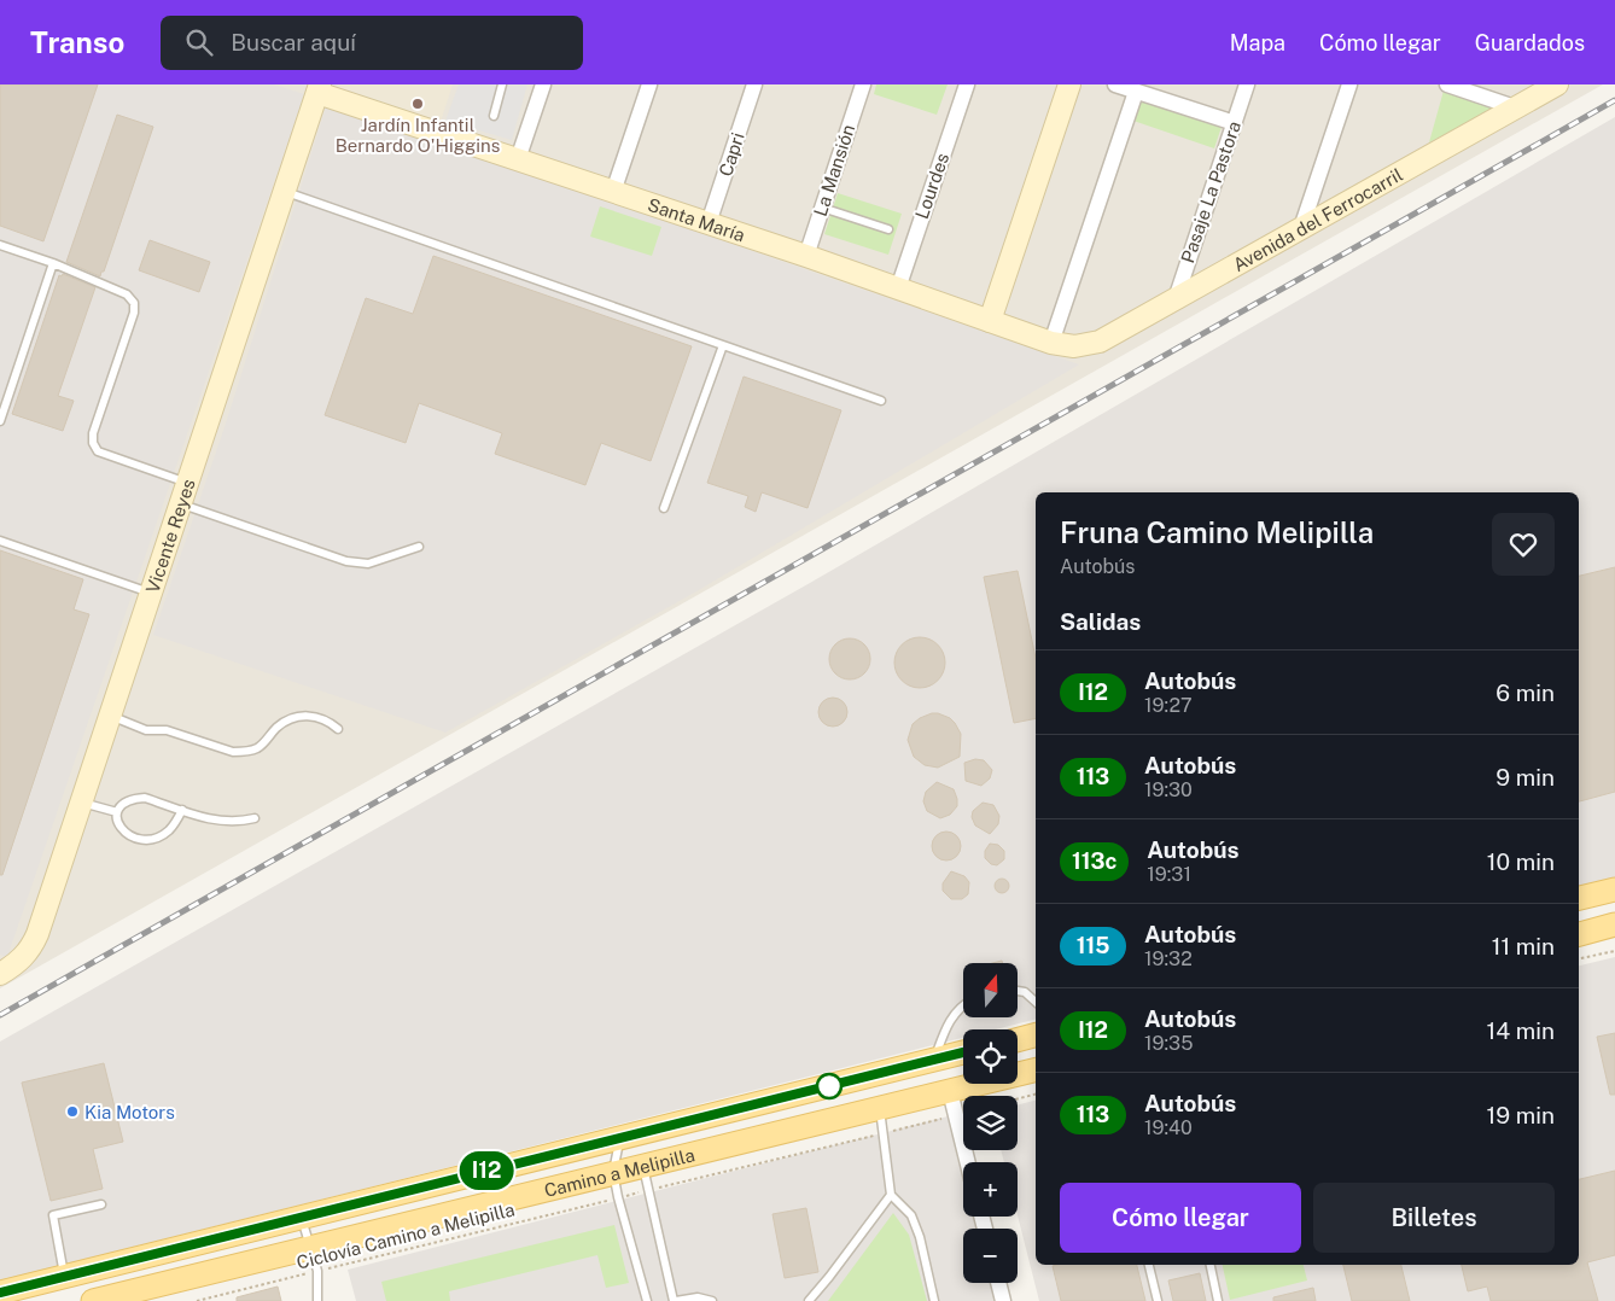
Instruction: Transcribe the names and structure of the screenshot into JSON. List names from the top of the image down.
{
  "streets": {
    "main road": ["Camino a Melipilla"],
    "street": [
      "Capri",
      "La Mansión",
      "Lourdes",
      "Pasaje La Pastora",
      "Santa María",
      "Avenida del Ferrocarril",
      "Vicente Reyes"
    ],
    "path": ["Ciclovía Camino a Melipilla"]
  },
  "crossings": [
    ["Capri", "Santa María"],
    ["La Mansión", "Santa María"],
    ["Lourdes", "Santa María"],
    ["Pasaje La Pastora", "Avenida del Ferrocarril"],
    ["Santa María", "Avenida del Ferrocarril"],
    ["Santa María", "Vicente Reyes"]
  ],
  "places": ["Jardín Infantil Bernardo O'Higgins", "Kia Motors"],
  "lines": ["bus line I12"],
  "north": "top",
  "page": {
    "header": "Transo",
    "search": "Buscar aquí",
    "nav": ["Mapa", "Cómo llegar", "Guardados"],
    "on_map": "I12",
    "heading": [
      ["Fruna Camino Melipilla", "Autobús"],
      "Salidas"
    ],
    "list": [
      {
        "mark": "I12",
        "name": "Autobús",
        "note": "19:27",
        "value": "6 min"
      },
      {
        "mark": "113",
        "name": "Autobús",
        "note": "19:30",
        "value": "9 min"
      },
      {
        "mark": "113c",
        "name": "Autobús",
        "note": "19:31",
        "value": "10 min"
      },
      {
        "mark": "115",
        "name": "Autobús",
        "note": "19:32",
        "value": "11 min"
      },
      {
        "mark": "I12",
        "name": "Autobús",
        "note": "19:35",
        "value": "14 min"
      },
      {
        "mark": "113",
        "name": "Autobús",
        "note": "19:40",
        "value": "19 min"
      }
    ],
    "map_buttons": ["+", "−"],
    "buttons": ["Cómo llegar", "Billetes"]
  }
}
